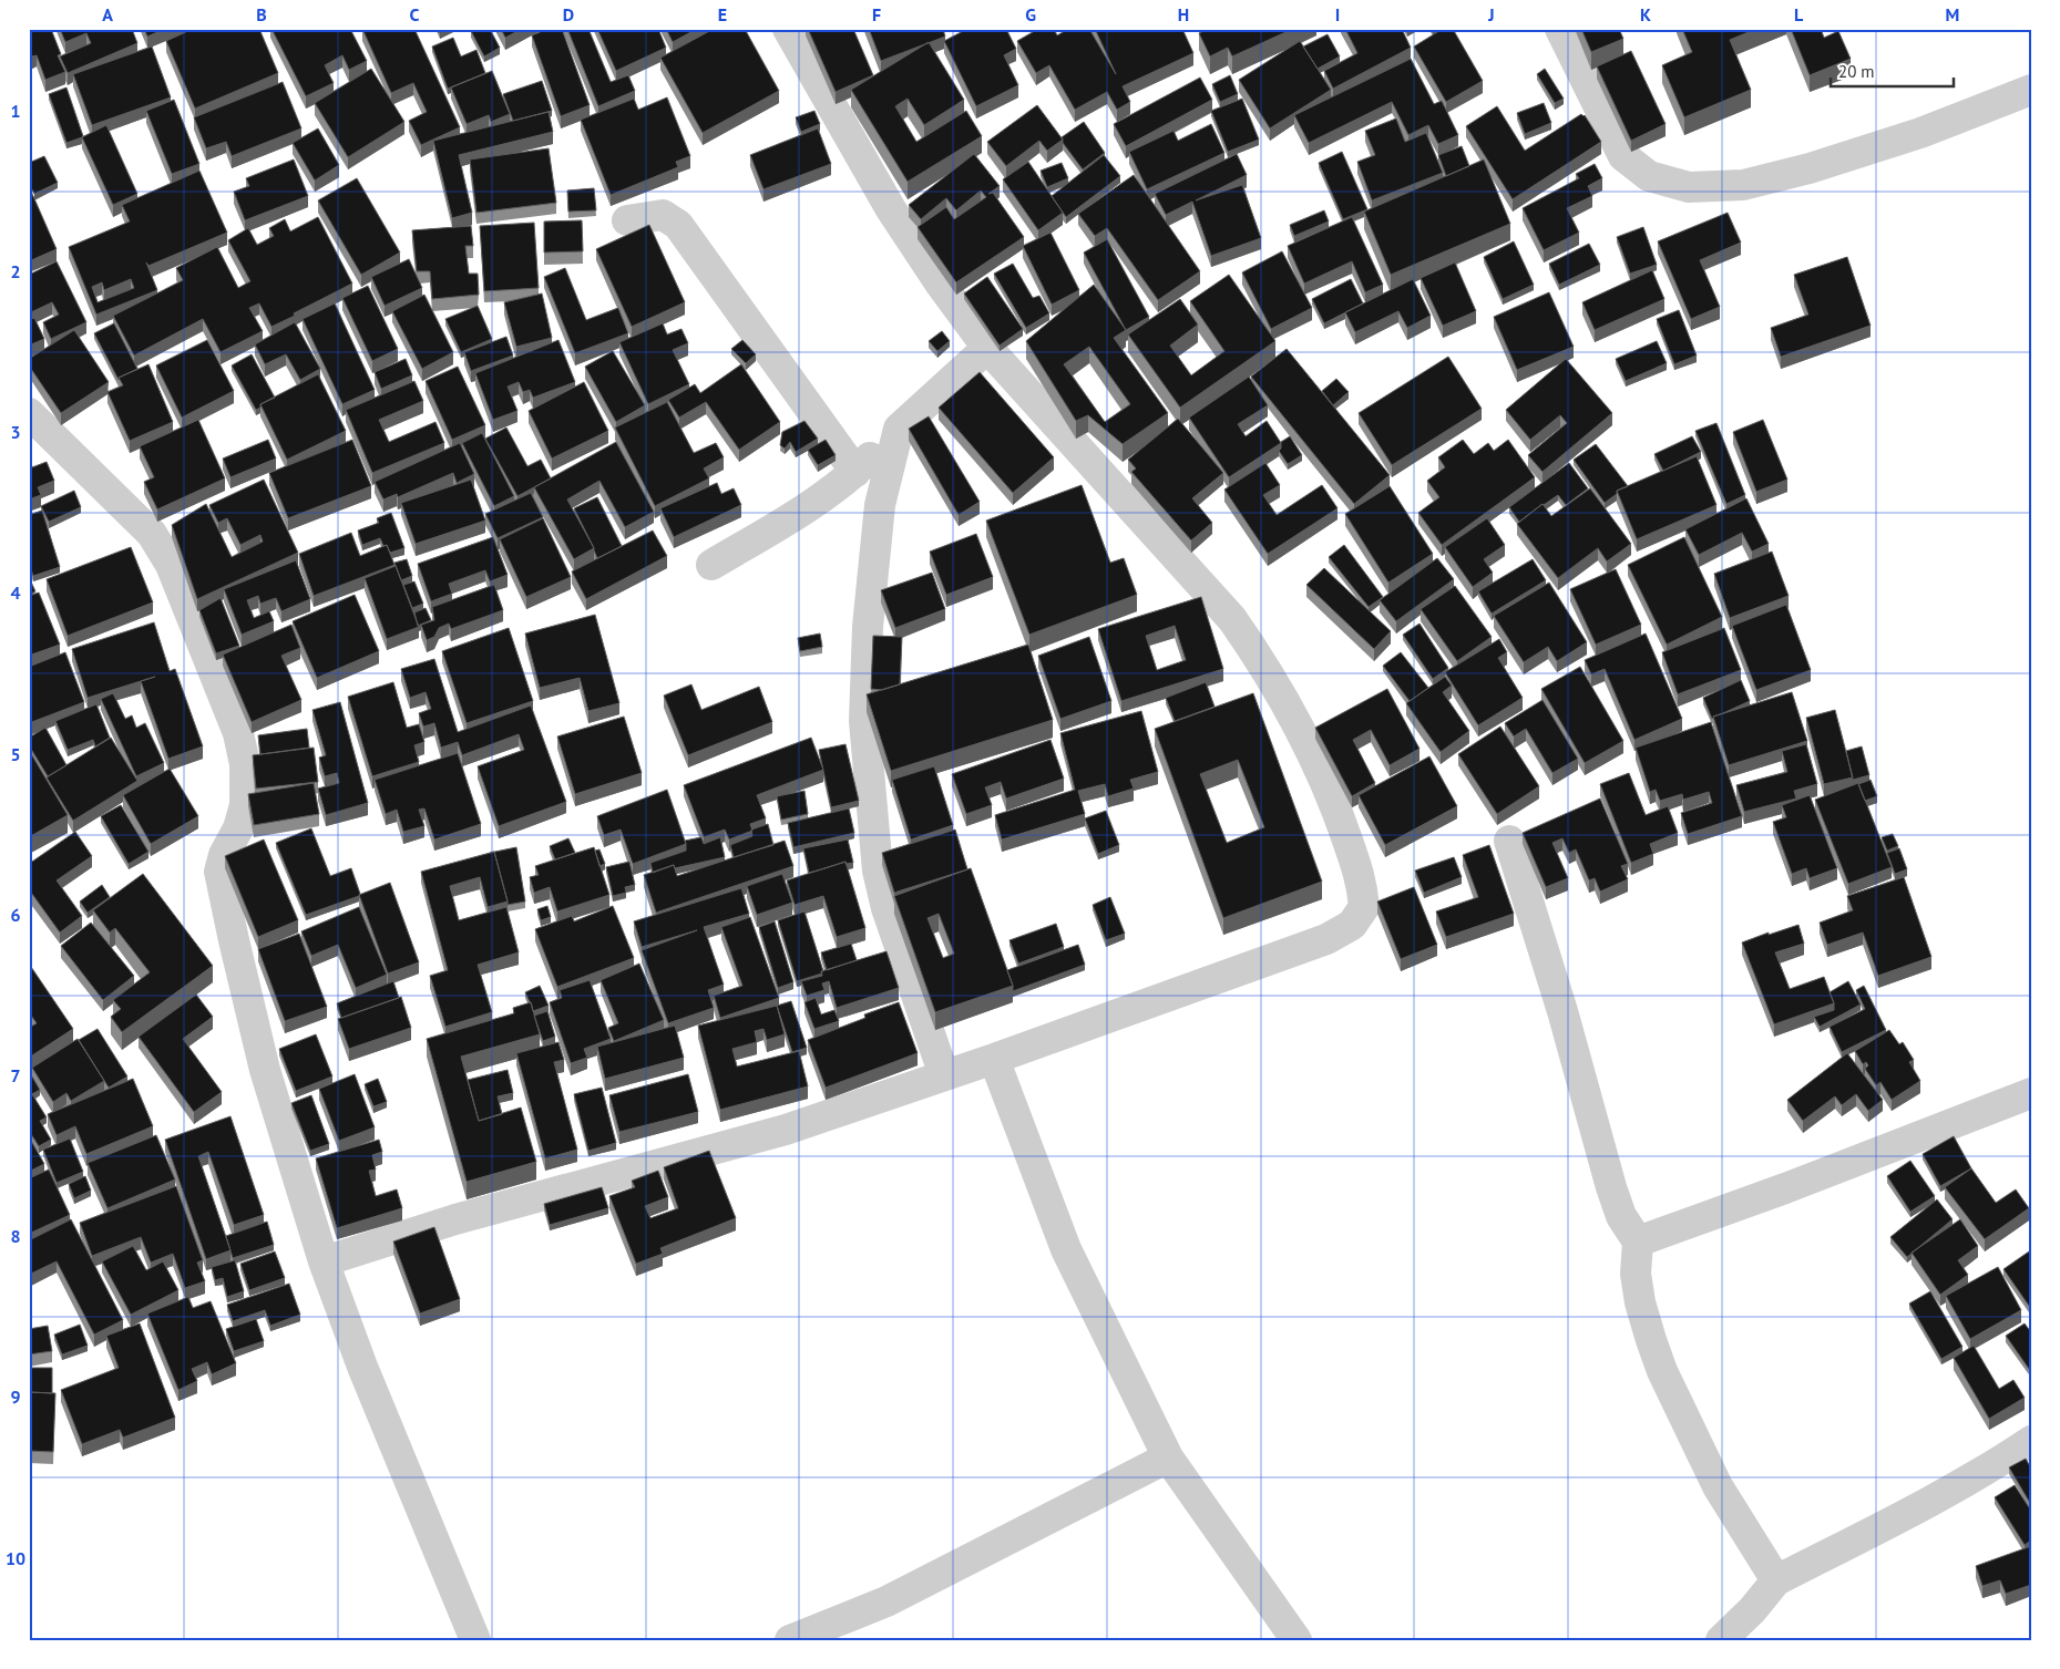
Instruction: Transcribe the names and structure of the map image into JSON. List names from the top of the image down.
{
  "scale_bar": "20 m",
  "grid": {
    "columns": [
      "A",
      "B",
      "C",
      "D",
      "E",
      "F",
      "G",
      "H",
      "I",
      "J",
      "K",
      "L",
      "M"
    ],
    "rows": [
      "1",
      "2",
      "3",
      "4",
      "5",
      "6",
      "7",
      "8",
      "9",
      "10"
    ]
  }
}
